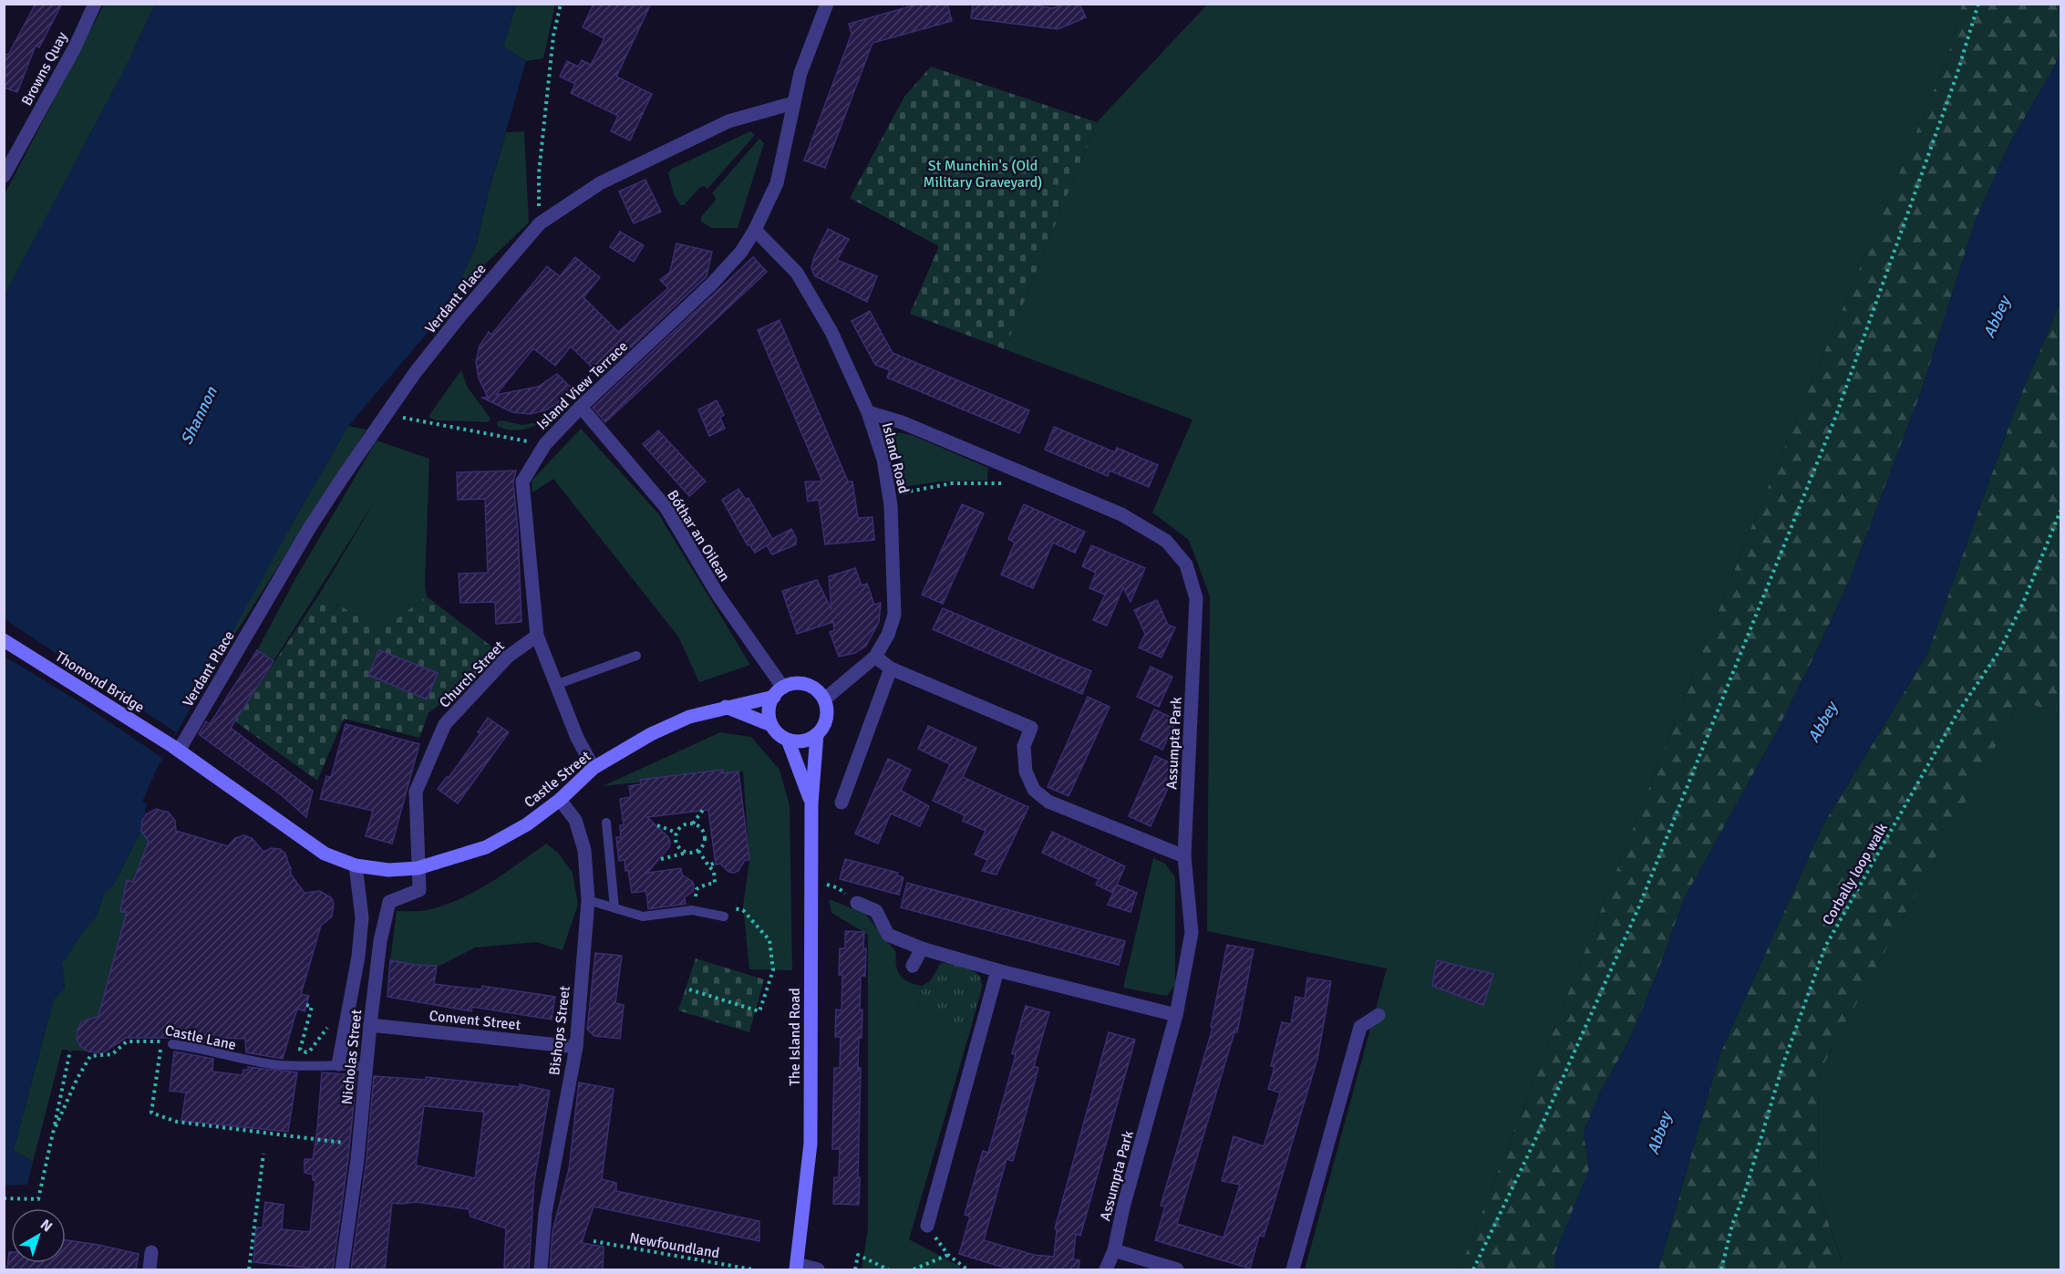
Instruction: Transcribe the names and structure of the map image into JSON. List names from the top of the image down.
{
  "streets": {
    "main road": ["Thomond Bridge", "Castle Street", "The Island Road"],
    "street": [
      "Browns Quay",
      "Verdant Place",
      "Island View Terrace",
      "Island Road",
      "Bóthar an Oilean",
      "Church Street",
      "Assumpta Park",
      "Convent Street",
      "Bishops Street",
      "Nicholas Street"
    ],
    "lane": ["Castle Lane"],
    "path": ["Corbally loop walk", "Newfoundland"]
  },
  "crossings": [
    ["Verdant Place", "Thomond Bridge"],
    ["Verdant Place", "Castle Street"],
    ["Island View Terrace", "Island Road"],
    ["Island View Terrace", "Bóthar an Oilean"],
    ["Island View Terrace", "Church Street"],
    ["Island View Terrace", "Castle Street"],
    ["Island Road", "Bóthar an Oilean"],
    ["Island Road", "Assumpta Park"],
    ["Island Road", "Castle Street"],
    ["Island Road", "The Island Road"],
    ["Bóthar an Oilean", "Castle Street"],
    ["Bóthar an Oilean", "The Island Road"],
    ["Church Street", "Castle Street"],
    ["Church Street", "Nicholas Street"],
    ["Thomond Bridge", "Castle Street"],
    ["Castle Street", "Bishops Street"],
    ["Castle Street", "The Island Road"],
    ["Castle Street", "Nicholas Street"],
    ["Convent Street", "Bishops Street"],
    ["Convent Street", "Nicholas Street"],
    ["Castle Lane", "Nicholas Street"]
  ],
  "water": ["Abbey", "Shannon"],
  "parks": ["St Munchin's (Old Military Graveyard)"],
  "north": "top right"
}
